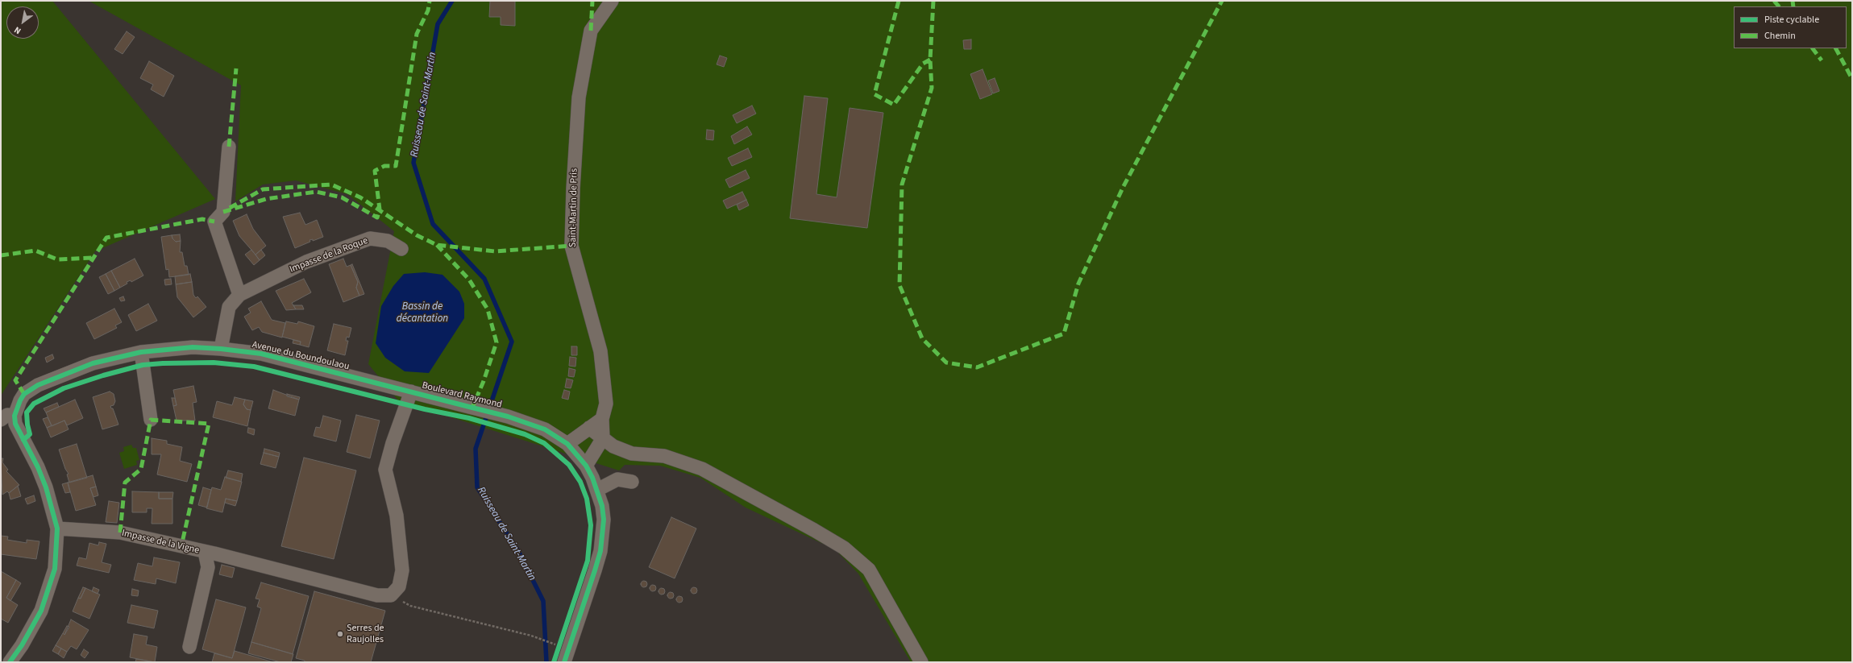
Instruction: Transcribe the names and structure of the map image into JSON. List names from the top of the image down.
{
  "streets": {
    "street": [
      "Saint-Martin de Pris",
      "Impasse de la Roque",
      "Avenue du Boundoulaou",
      "Boulevard Raymond",
      "Impasse de la Vigne"
    ]
  },
  "crossings": [
    ["Impasse de la Roque", "Avenue du Boundoulaou"],
    ["Avenue du Boundoulaou", "Boulevard Raymond"]
  ],
  "water": ["Ruisseau de Saint-Martin", "Bassin de décantation"],
  "places": ["Serres de Raujolles"],
  "legend": ["Piste cyclable", "Chemin"],
  "north": "bottom left"
}
